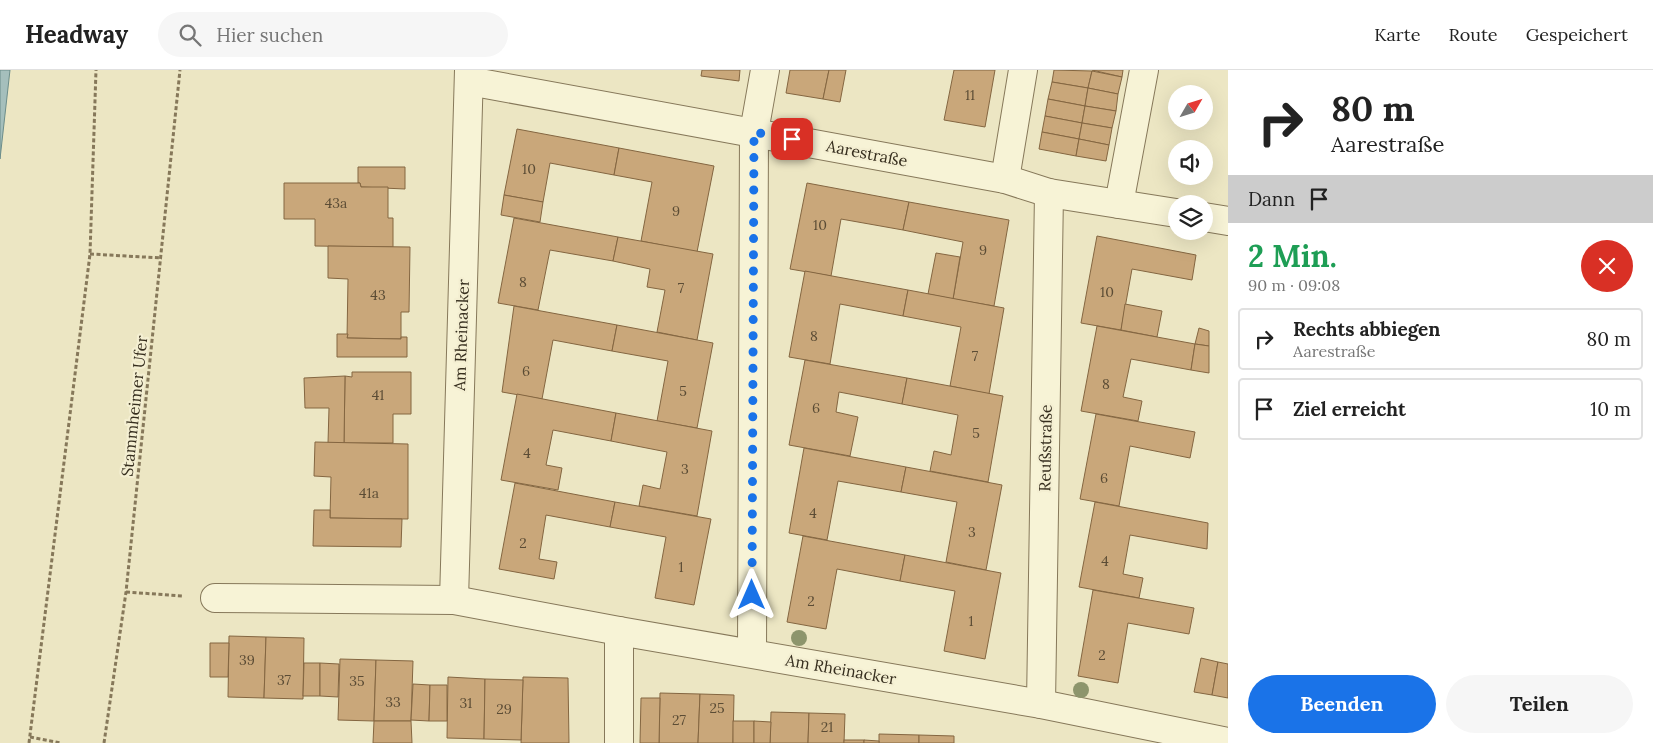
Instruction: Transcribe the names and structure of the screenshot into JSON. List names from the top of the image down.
{
  "streets": {
    "street": ["Aarestraße", "Am Rheinacker", "Reußstraße"],
    "path": ["Stammheimer Ufer"]
  },
  "crossings": [
    ["Aarestraße", "Am Rheinacker"],
    ["Aarestraße", "Reußstraße"],
    ["Am Rheinacker", "Reußstraße"]
  ],
  "house_numbers": [
    "11",
    "10",
    "43a",
    "9",
    "10",
    "9",
    "8",
    "7",
    "10",
    "43",
    "8",
    "7",
    "6",
    "8",
    "5",
    "41",
    "6",
    "5",
    "4",
    "3",
    "6",
    "41a",
    "4",
    "3",
    "2",
    "4",
    "1",
    "2",
    "1",
    "2",
    "39",
    "37",
    "35",
    "33",
    "31",
    "25",
    "29",
    "27",
    "21"
  ],
  "north": "top right",
  "page": {
    "header": "Headway",
    "search": "Hier suchen",
    "nav": ["Karte", "Route", "Gespeichert"],
    "turn": ["80 m", "Aarestraße"],
    "then": "Dann",
    "heading": ["2 Min.", "90 m · 09:08"],
    "list": [
      {
        "name": "Rechts abbiegen",
        "note": "Aarestraße",
        "value": "80 m"
      },
      {
        "name": "Ziel erreicht",
        "value": "10 m"
      }
    ],
    "buttons": ["Beenden", "Teilen"]
  }
}
